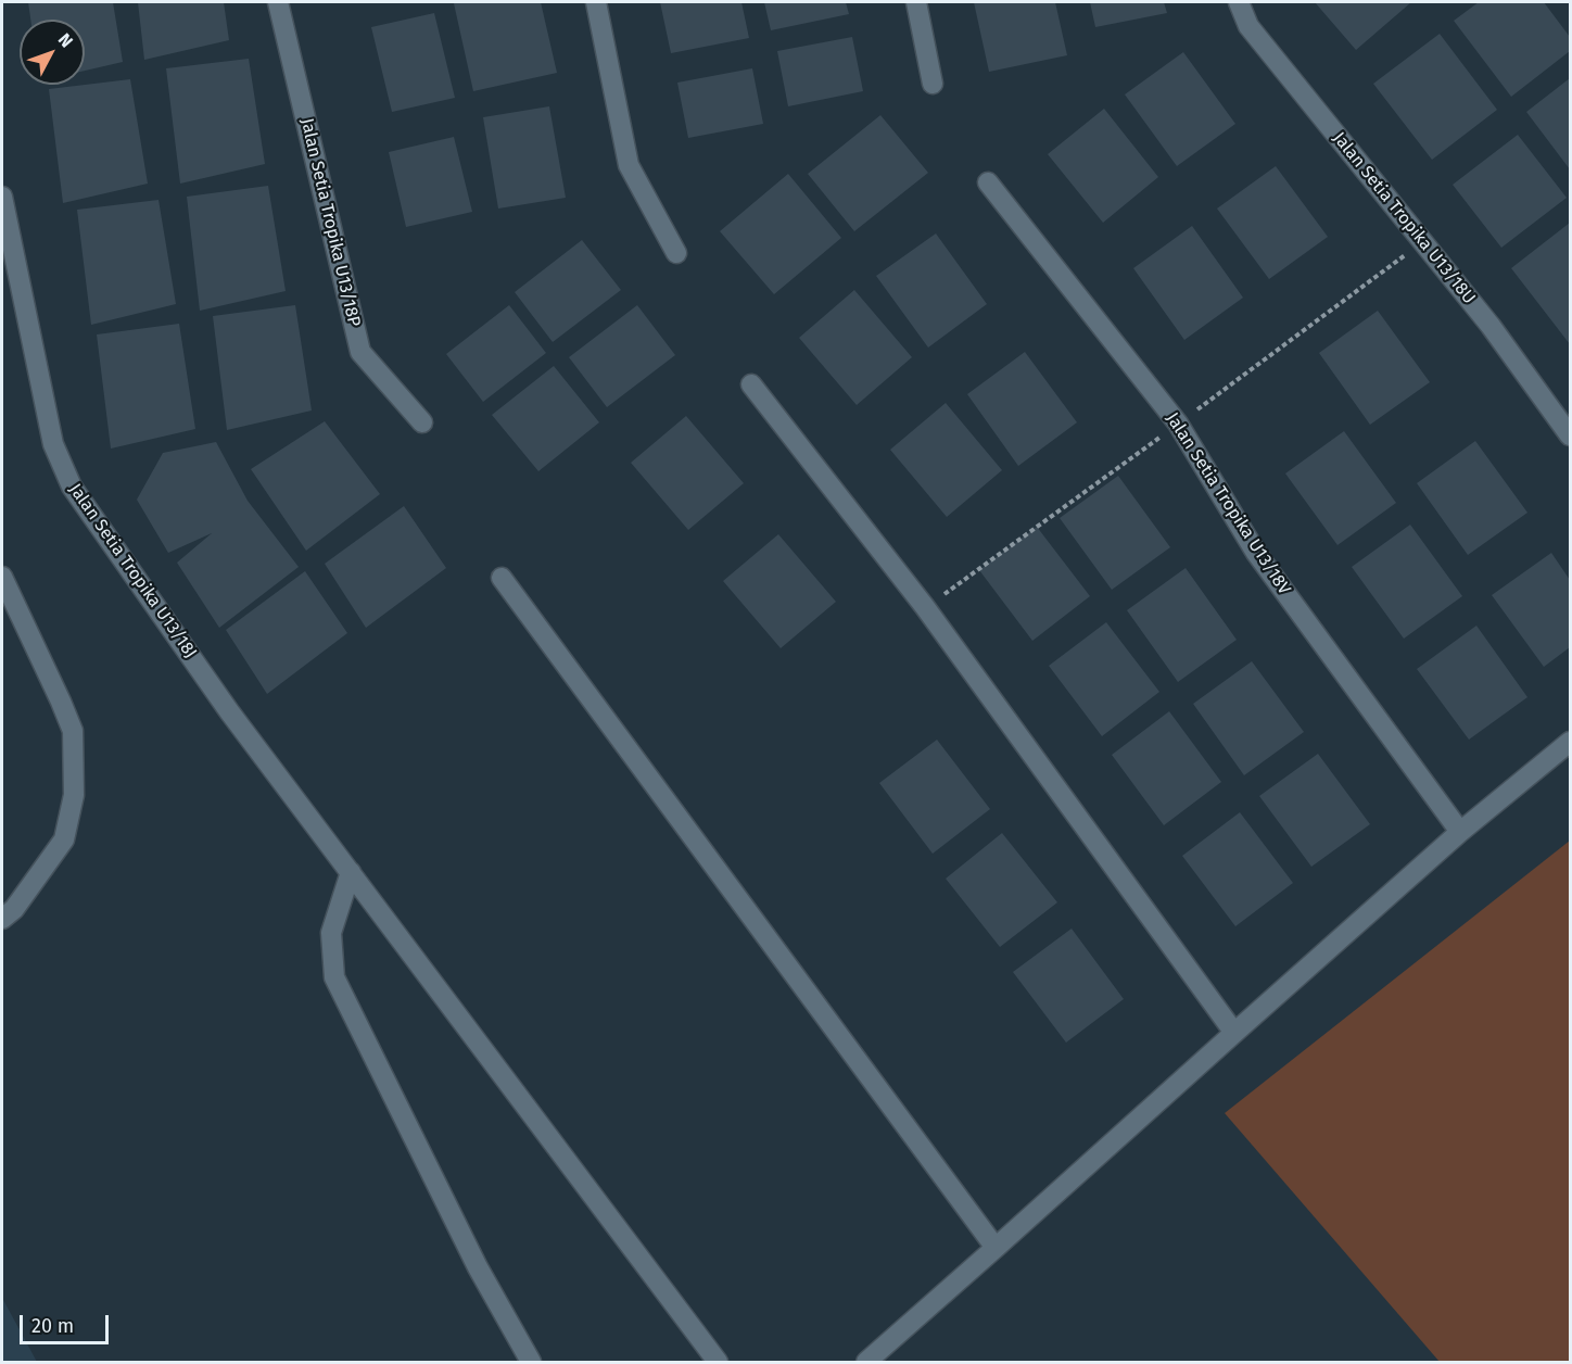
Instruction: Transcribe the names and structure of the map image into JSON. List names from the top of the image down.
{
  "streets": {
    "street": [
      "Jalan Setia Tropika U13/18U",
      "Jalan Setia Tropika U13/18P",
      "Jalan Setia Tropika U13/18V",
      "Jalan Setia Tropika U13/18J"
    ]
  },
  "scale_bar": "20 m",
  "north": "top right"
}
